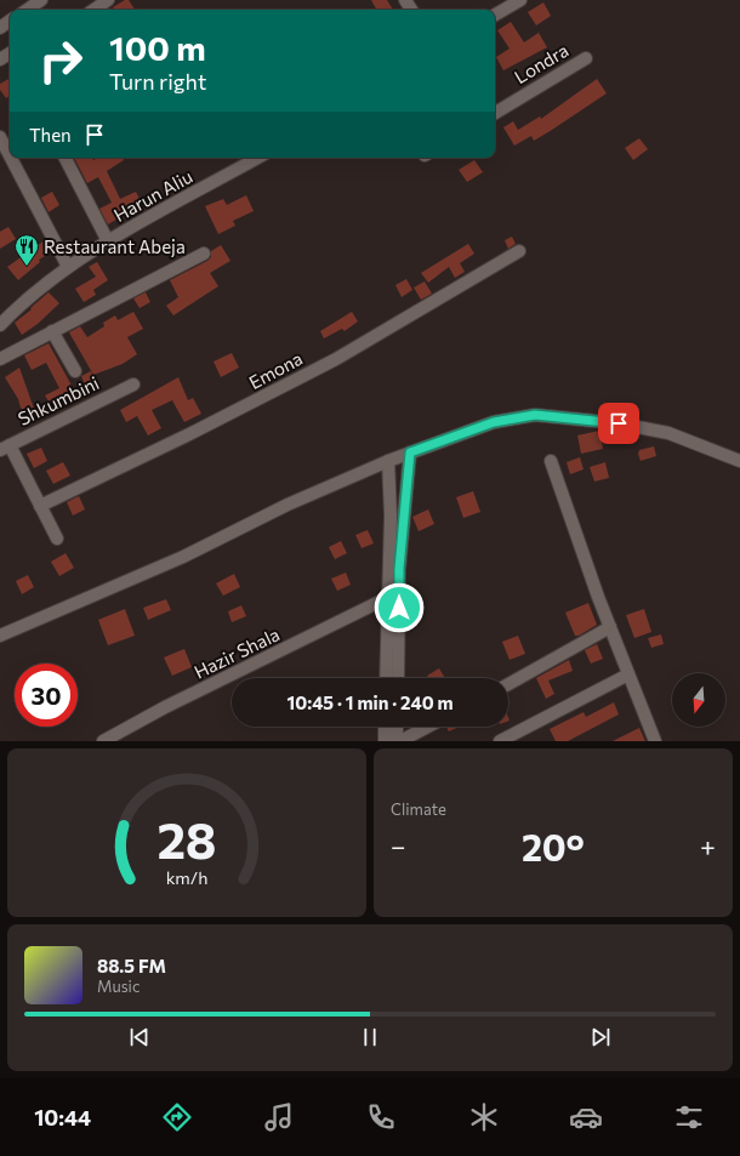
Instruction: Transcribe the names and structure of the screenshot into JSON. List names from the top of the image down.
{
  "streets": {
    "street": [
      "Londra",
      "Harun Aliu",
      "Emona",
      "Shkumbini",
      "Hazir Shala"
    ]
  },
  "places": {
    "restaurant": ["Restaurant Abeja"]
  },
  "north": "bottom",
  "page": {
    "turn": ["100 m", "Turn right"],
    "then": "Then",
    "limit": "30",
    "trip": "10:45 · 1 min · 240 m",
    "tile": "Climate",
    "heat": ["−", "20°", "+"],
    "song": ["88.5 FM", "Music"],
    "tabs": "10:44",
    "gauge": ["28", "km/h"]
  }
}
